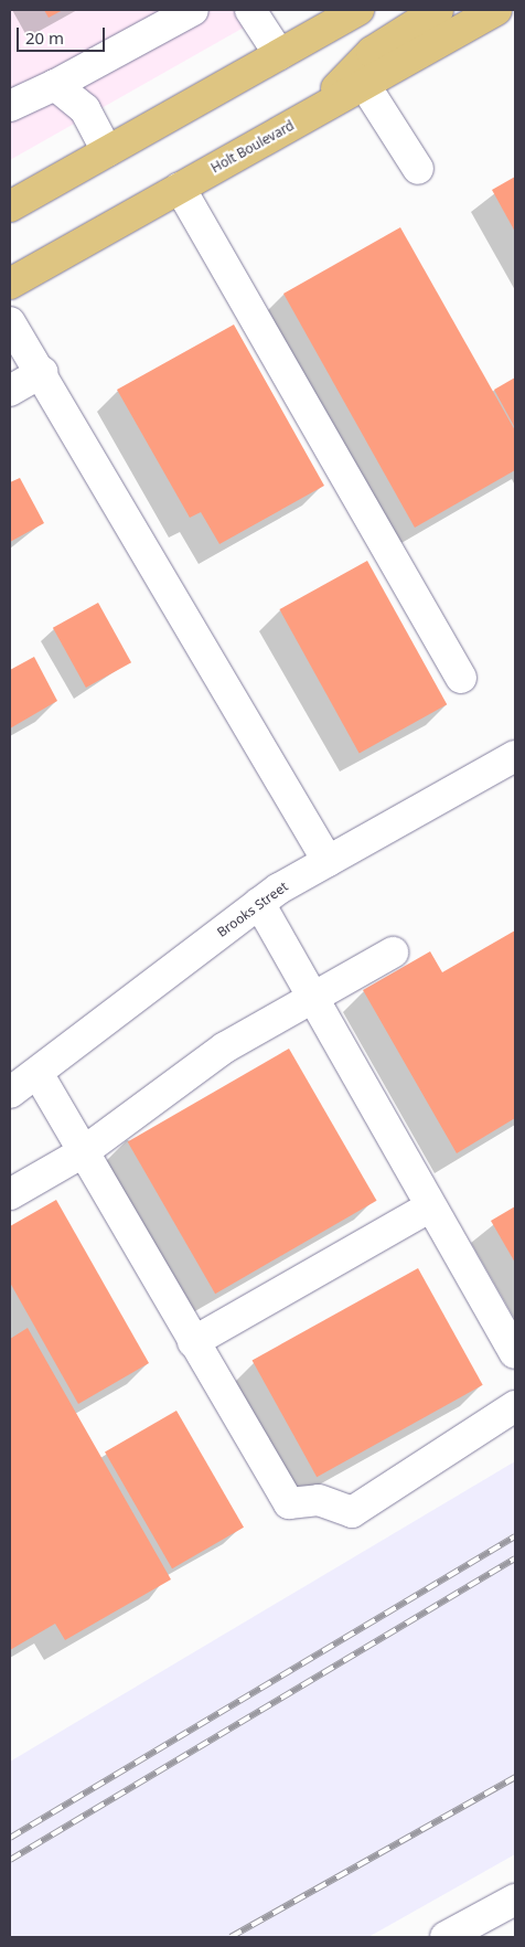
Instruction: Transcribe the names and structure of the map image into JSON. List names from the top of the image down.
{
  "streets": {
    "main road": ["Holt Boulevard"],
    "street": ["Brooks Street"]
  },
  "scale_bar": "20 m"
}
